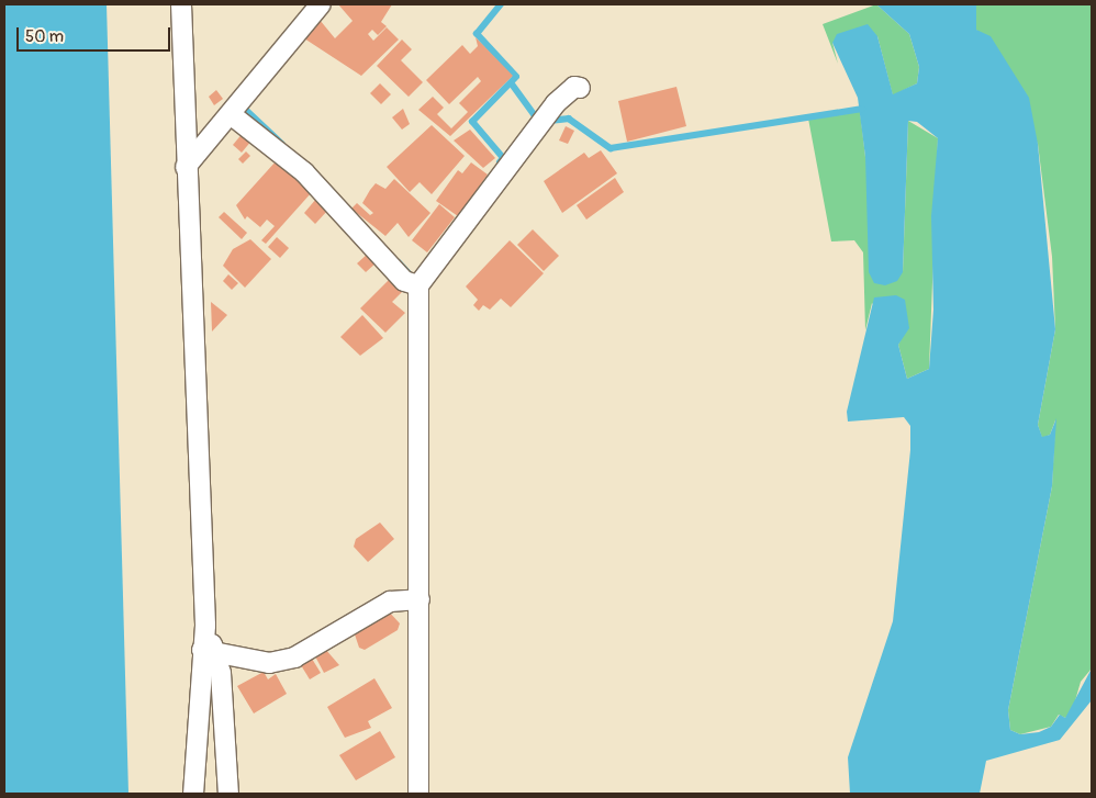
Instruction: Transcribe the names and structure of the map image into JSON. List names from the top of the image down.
{
  "scale_bar": "50 m"
}
